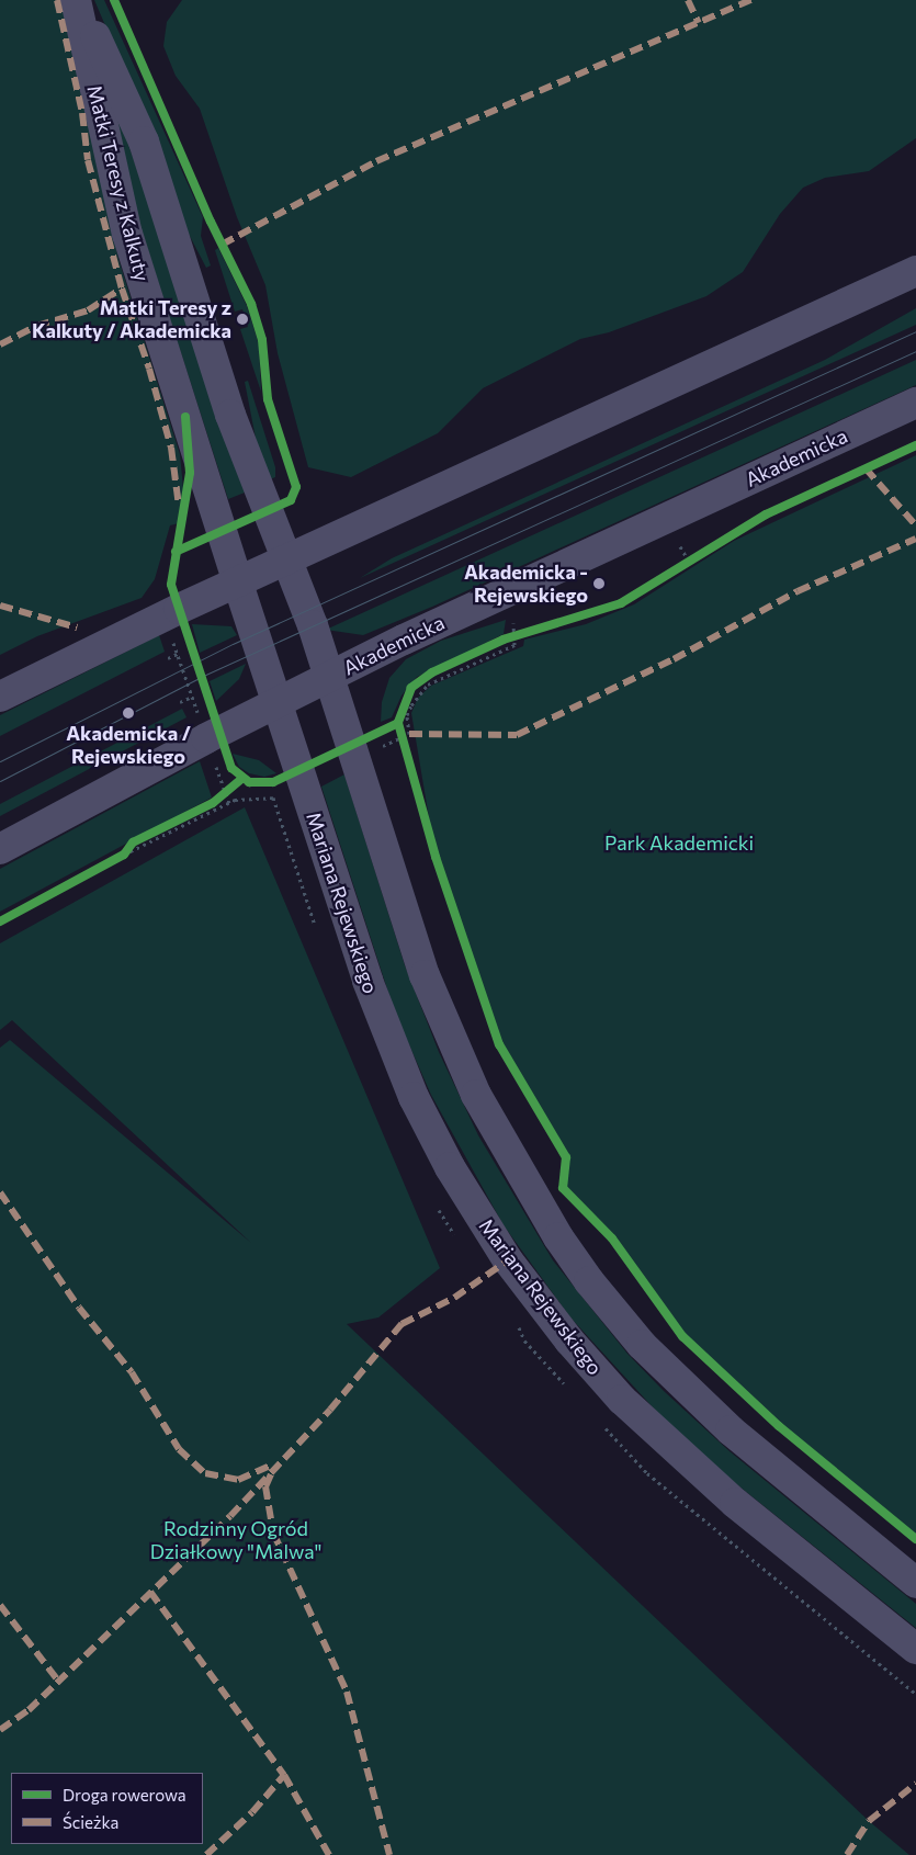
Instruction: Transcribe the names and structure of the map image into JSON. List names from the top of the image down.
{
  "streets": {
    "street": ["Matki Teresy z Kalkuty", "Akademicka", "Mariana Rejewskiego"]
  },
  "crossings": [
    ["Matki Teresy z Kalkuty", "Akademicka"],
    ["Matki Teresy z Kalkuty", "Mariana Rejewskiego"],
    ["Akademicka", "Mariana Rejewskiego"]
  ],
  "parks": ["Park Akademicki", "Rodzinny Ogród Działkowy \"Malwa\""],
  "places": ["Matki Teresy z Kalkuty / Akademicka", "Akademicka - Rejewskiego", "Akademicka / Rejewskiego"],
  "legend": ["Droga rowerowa", "Ścieżka"]
}
